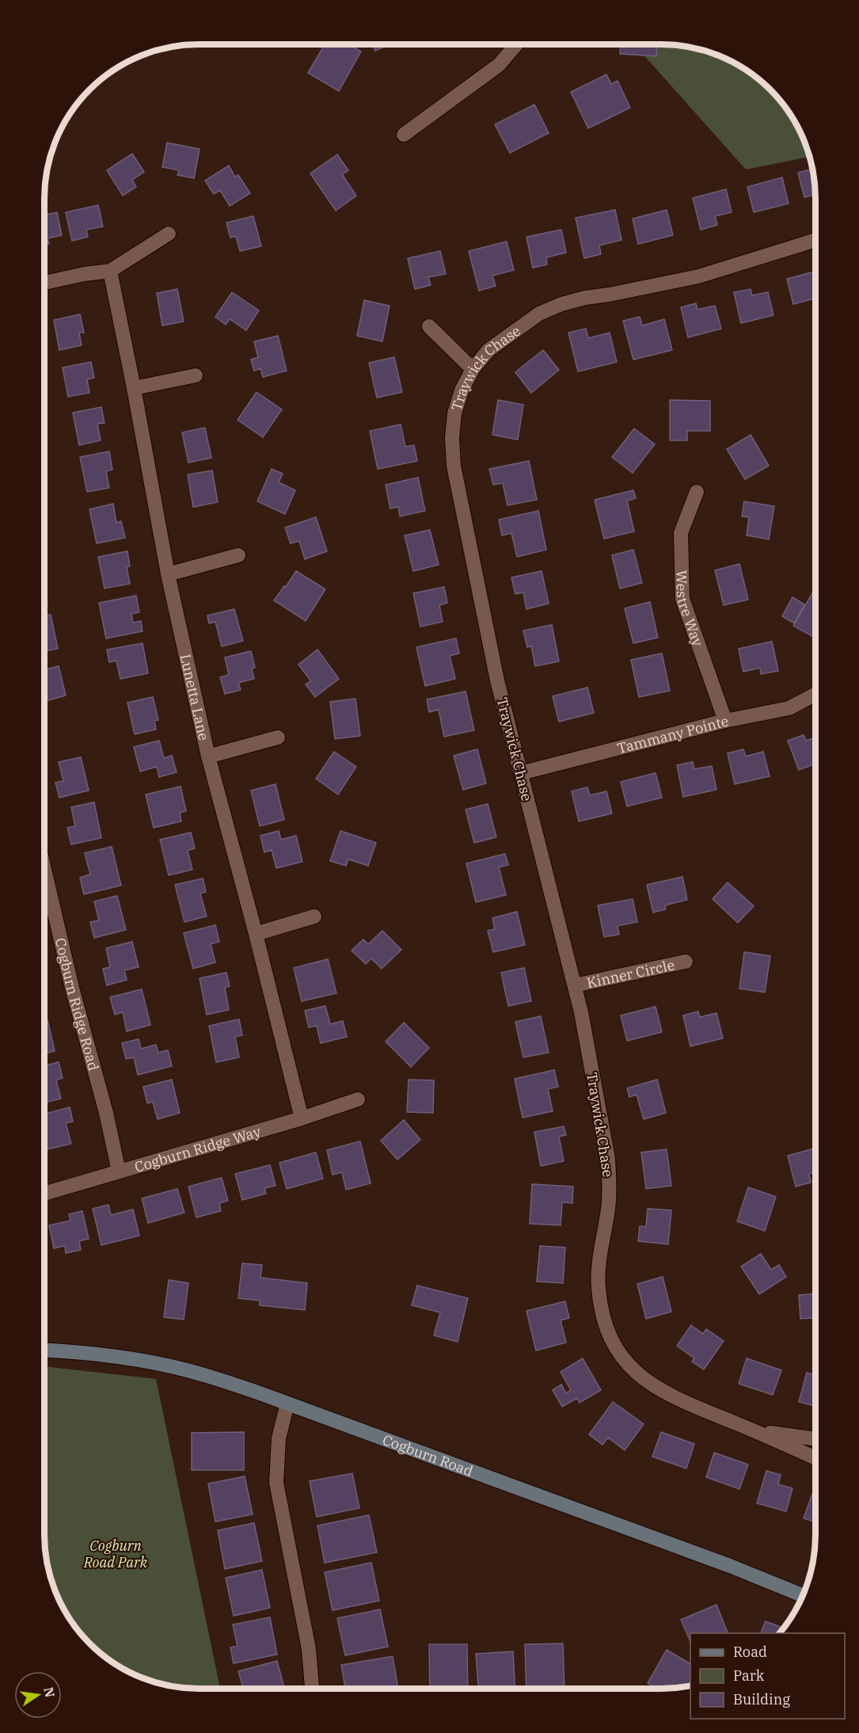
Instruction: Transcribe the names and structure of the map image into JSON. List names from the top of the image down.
{
  "streets": {
    "street": [
      "Traywick Chase",
      "Westre Way",
      "Lunetta Lane",
      "Tammany Pointe",
      "Kinner Circle",
      "Cogburn Ridge Road",
      "Cogburn Ridge Way",
      "Cogburn Road"
    ]
  },
  "crossings": [
    ["Traywick Chase", "Tammany Pointe"],
    ["Traywick Chase", "Kinner Circle"],
    ["Westre Way", "Tammany Pointe"],
    ["Lunetta Lane", "Cogburn Ridge Way"],
    ["Cogburn Ridge Road", "Cogburn Ridge Way"]
  ],
  "parks": ["Cogburn Road Park"],
  "legend": ["Road", "Park", "Building"],
  "north": "right"
}
